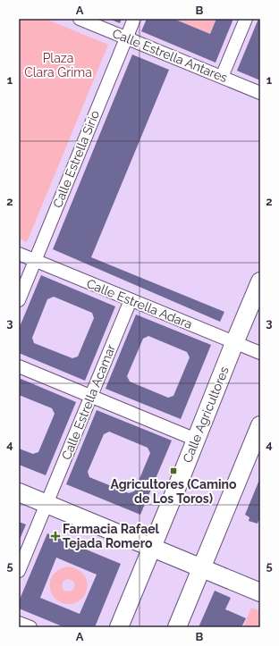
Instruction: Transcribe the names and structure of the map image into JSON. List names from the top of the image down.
{
  "streets": {
    "street": [
      "Calle Estrella Antares",
      "Calle Estrella Sirio",
      "Calle Estrella Adara",
      "Calle Estrella Acamar",
      "Calle Agricultores"
    ]
  },
  "crossings": [
    ["Calle Estrella Antares", "Calle Estrella Sirio"],
    ["Calle Estrella Sirio", "Calle Estrella Adara"],
    ["Calle Estrella Adara", "Calle Estrella Acamar"],
    ["Calle Estrella Adara", "Calle Agricultores"]
  ],
  "parks": ["Plaza Clara Grima"],
  "places": {
    "transit": ["Agricultores (Camino de Los Toros)"],
    "health": ["Farmacia Rafael Tejada Romero"]
  },
  "grid": {
    "columns": ["A", "B"],
    "rows": [
      "1",
      "2",
      "3",
      "4",
      "5"
    ]
  }
}
